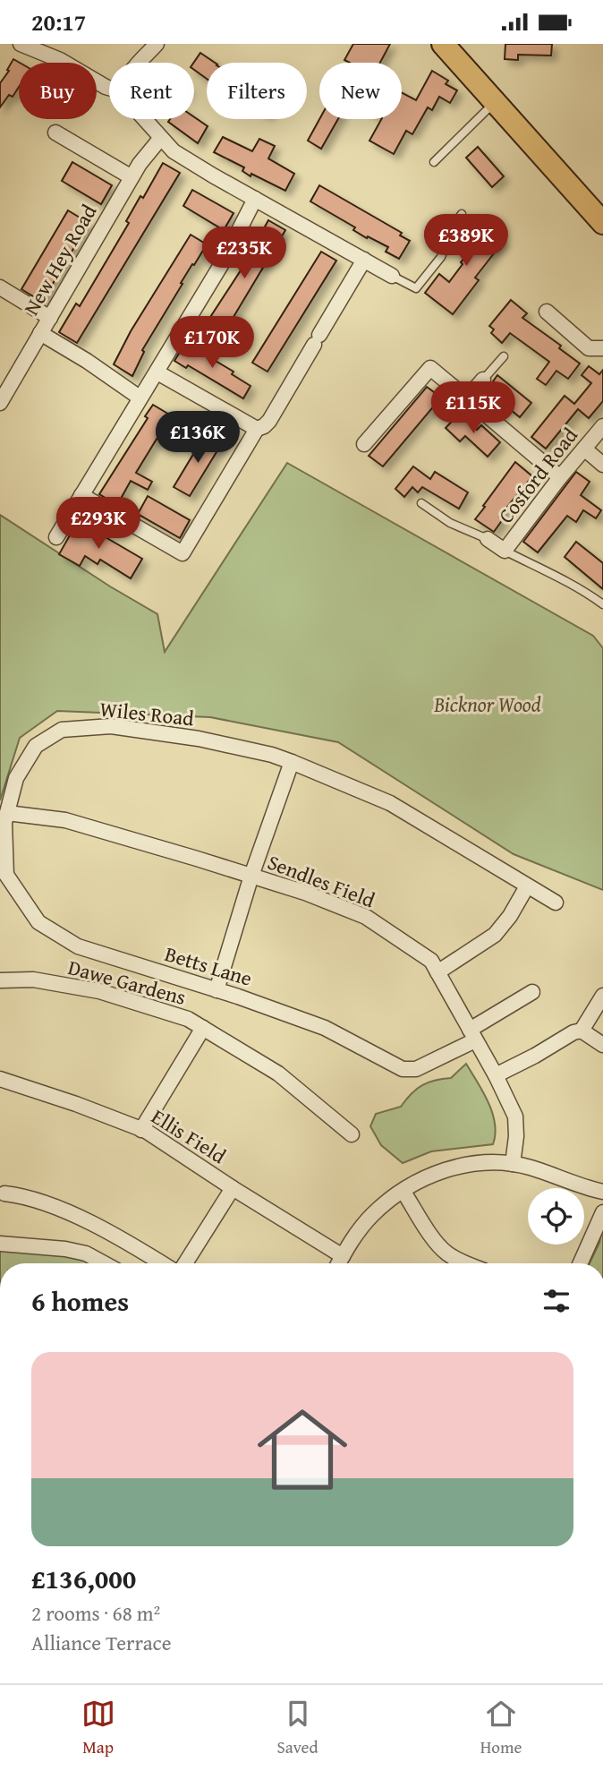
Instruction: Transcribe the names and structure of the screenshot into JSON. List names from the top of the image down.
{
  "streets": {
    "street": [
      "New Hey Road",
      "Cosford Road",
      "Wiles Road",
      "Sendles Field",
      "Betts Lane",
      "Dawe Gardens",
      "Ellis Field"
    ]
  },
  "crossings": [
    ["Wiles Road", "Sendles Field"],
    ["Wiles Road", "Betts Lane"],
    ["Sendles Field", "Betts Lane"],
    ["Dawe Gardens", "Ellis Field"]
  ],
  "parks": ["Bicknor Wood"],
  "page": {
    "status": "20:17",
    "chip": [
      "Buy",
      "Rent",
      "Filters",
      "New"
    ],
    "price": [
      "£389K",
      "£235K",
      "£170K",
      "£115K",
      "£136K",
      "£293K"
    ],
    "heading": "6 homes",
    "list": [
      {
        "name": "£136,000",
        "note": "2 rooms · 68 m² · Alliance Terrace"
      }
    ],
    "tabs": ["Map", "Saved", "Home"]
  }
}
